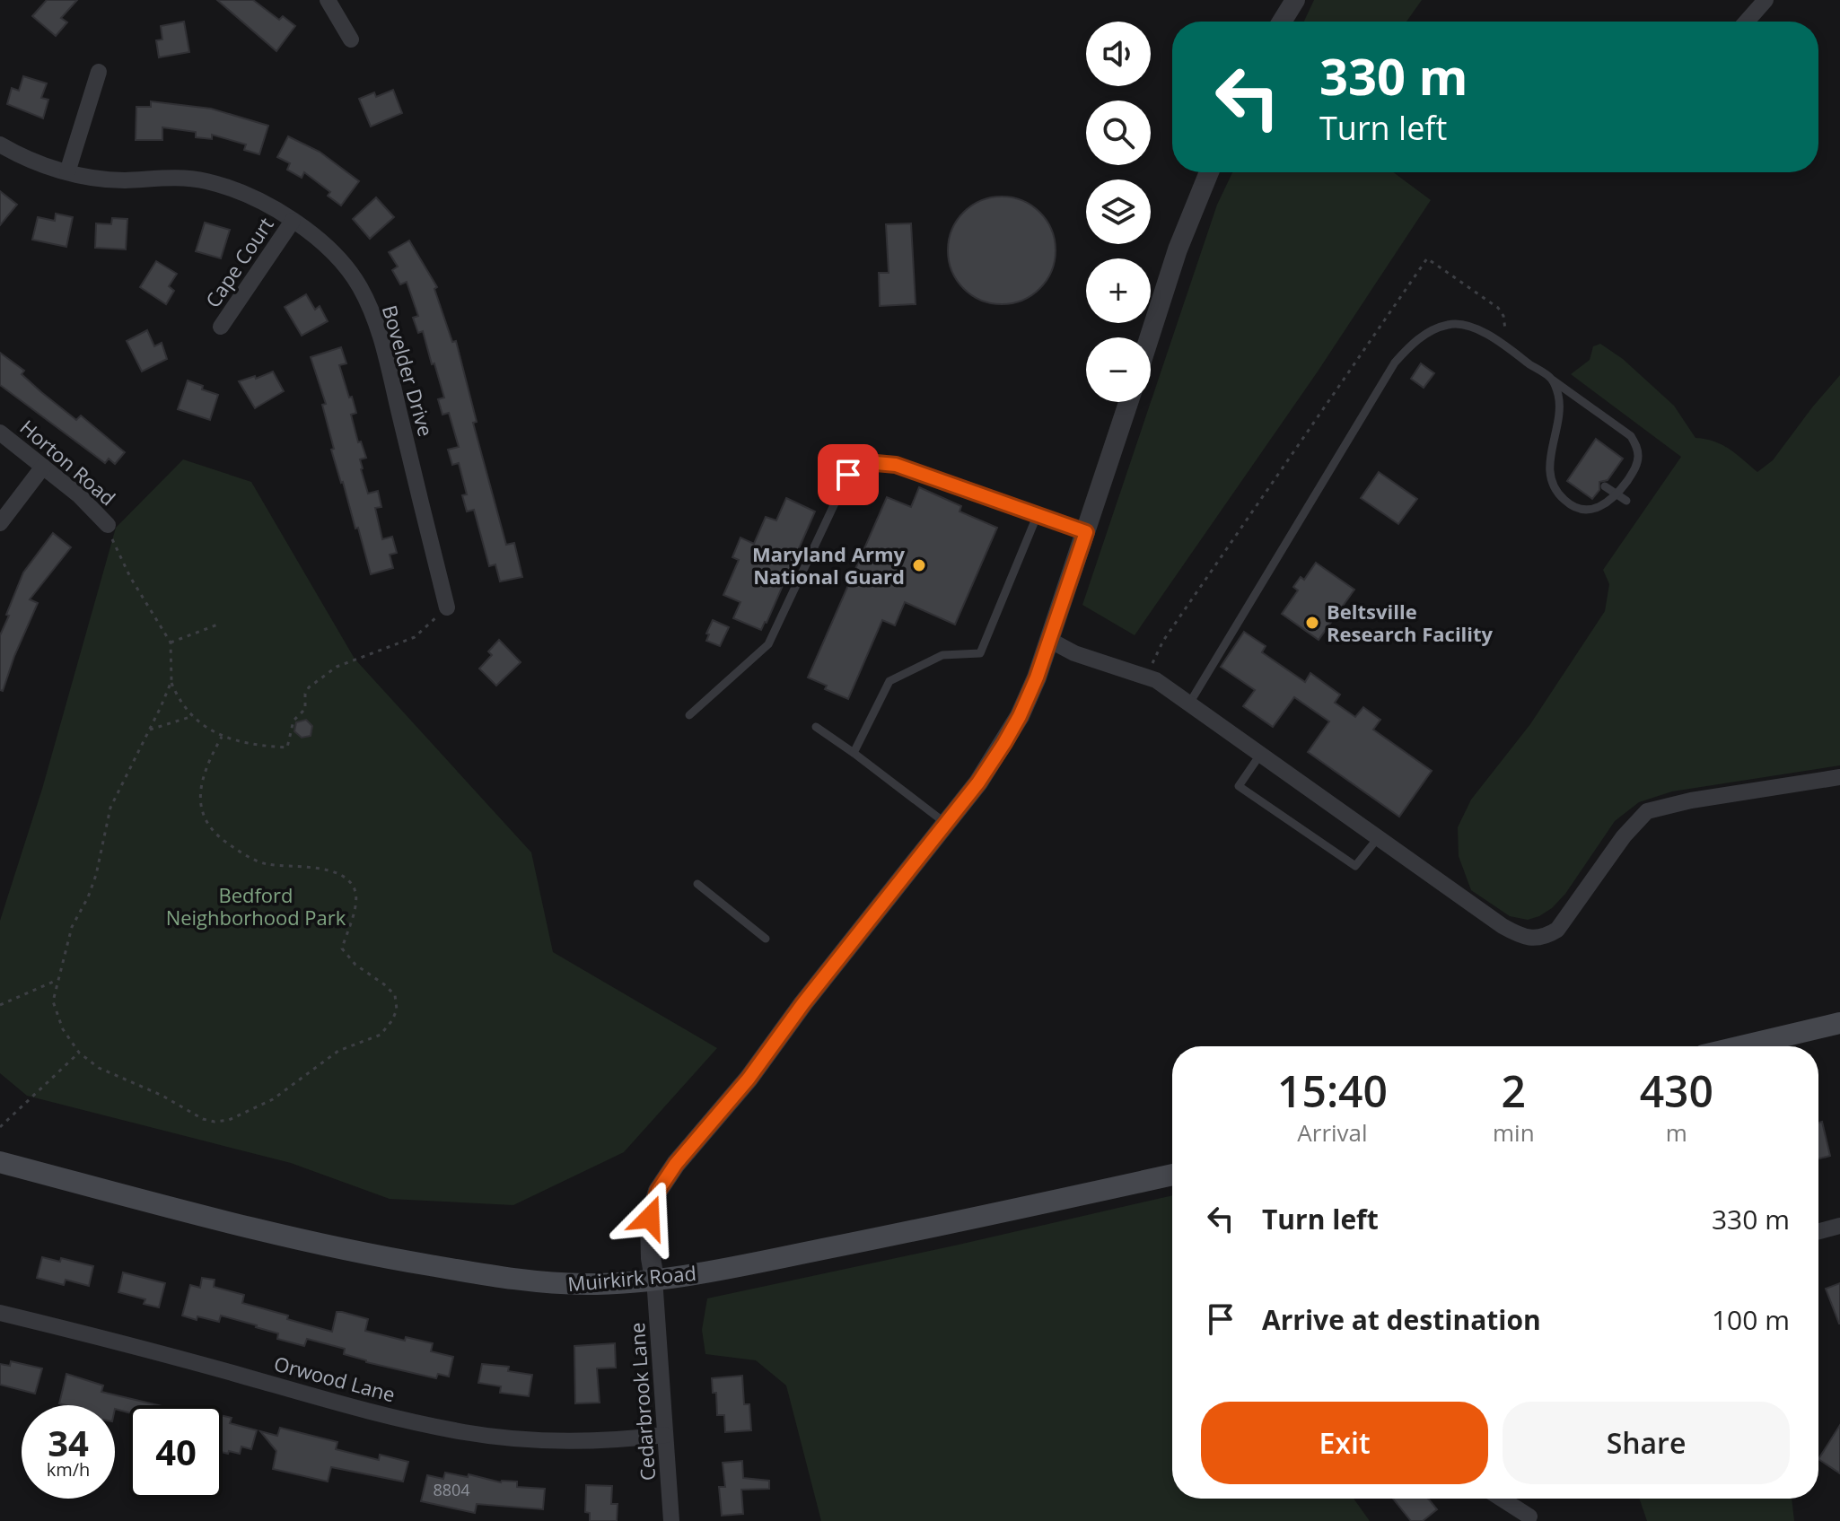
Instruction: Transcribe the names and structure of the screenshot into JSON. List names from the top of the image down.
{
  "streets": {
    "main road": ["Muirkirk Road"],
    "street": [
      "Cape Court",
      "Bovelder Drive",
      "Horton Road",
      "Orwood Lane",
      "Cedarbrook Lane"
    ]
  },
  "crossings": [
    ["Cape Court", "Bovelder Drive"],
    ["Muirkirk Road", "Cedarbrook Lane"],
    ["Orwood Lane", "Cedarbrook Lane"]
  ],
  "parks": ["Bedford Neighborhood Park"],
  "places": ["Maryland Army National Guard", "Beltsville Research Facility"],
  "house_numbers": ["8804"],
  "page": {
    "map_buttons": ["+", "−"],
    "turn": ["330 m", "Turn left"],
    "eta": [
      "15:40",
      "Arrival",
      "2",
      "min",
      "430",
      "m"
    ],
    "list": [
      {
        "name": "Turn left",
        "value": "330 m"
      },
      {
        "name": "Arrive at destination",
        "value": "100 m"
      }
    ],
    "buttons": ["Exit", "Share"],
    "speed": "34 km/h",
    "limit": "40"
  }
}
